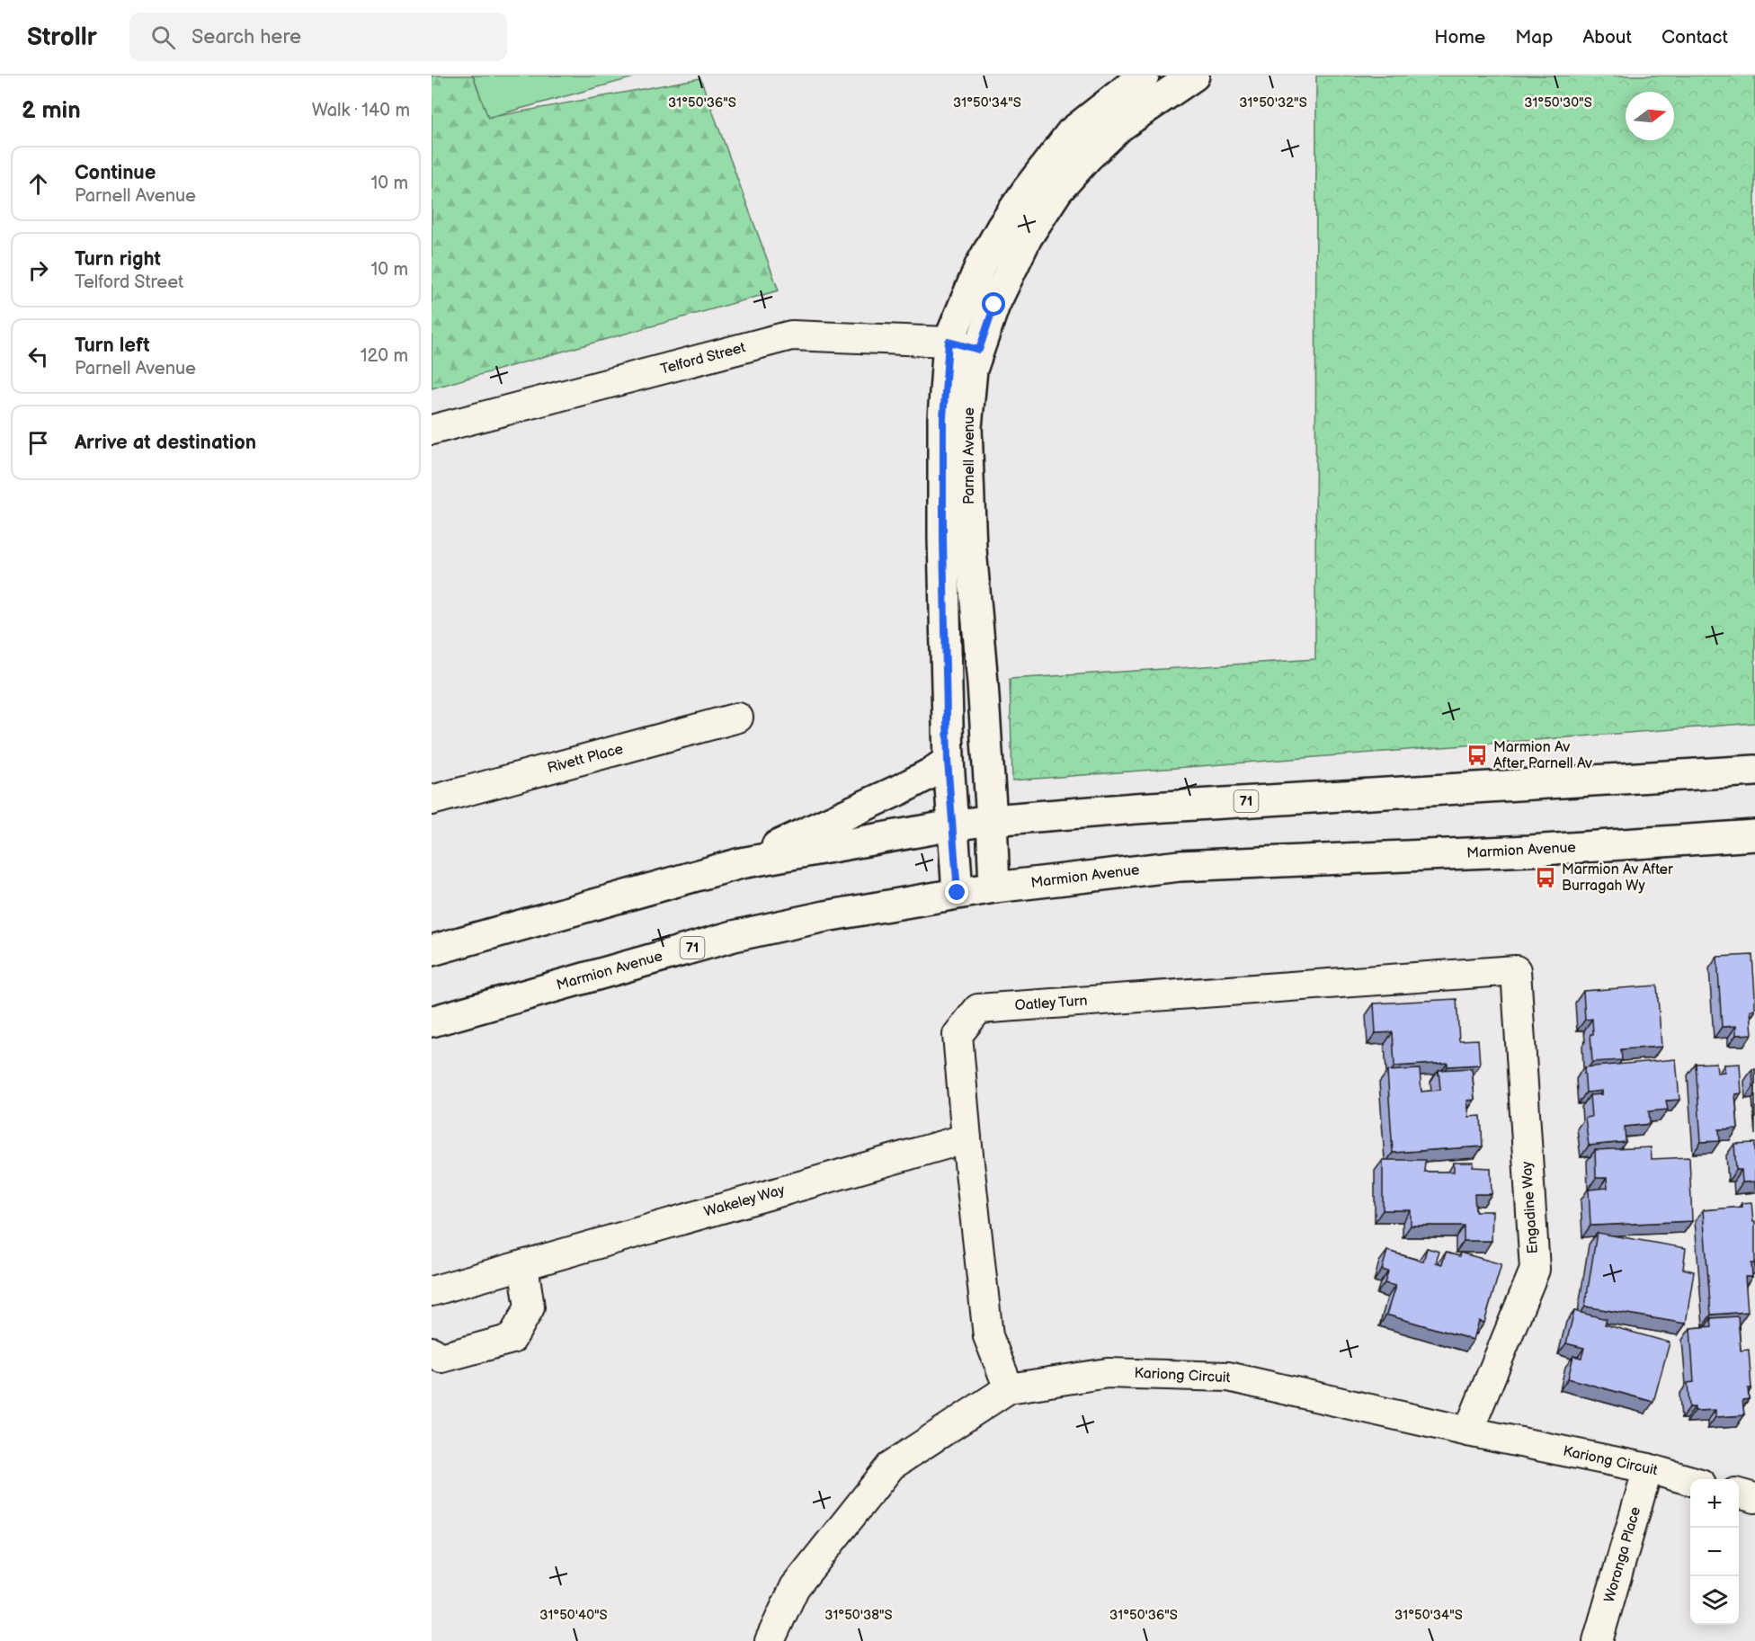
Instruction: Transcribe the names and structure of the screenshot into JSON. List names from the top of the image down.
{
  "streets": {
    "main road": ["Parnell Avenue", "71", "Marmion Avenue"],
    "street": [
      "Telford Street",
      "Rivett Place",
      "Oatley Turn",
      "Wakeley Way",
      "Engadine Way",
      "Kariong Circuit",
      "Woronga Place"
    ]
  },
  "crossings": [
    ["Telford Street", "Parnell Avenue"],
    ["Parnell Avenue", "71"],
    ["Parnell Avenue", "Marmion Avenue"],
    ["Oatley Turn", "Wakeley Way"],
    ["Oatley Turn", "Engadine Way"],
    ["Oatley Turn", "Kariong Circuit"],
    ["Engadine Way", "Kariong Circuit"],
    ["Kariong Circuit", "Woronga Place"]
  ],
  "places": {
    "bus stop": ["Marmion Av After Parnell Av", "Marmion Av After Burragah Wy"]
  },
  "north": "right",
  "page": {
    "header": "Strollr",
    "search": "Search here",
    "nav": [
      "Home",
      "Map",
      "About",
      "Contact"
    ],
    "heading": ["2 min", "Walk · 140 m"],
    "list": [
      ["Continue", "Parnell Avenue", "10 m"],
      ["Turn right", "Telford Street", "10 m"],
      ["Turn left", "Parnell Avenue", "120 m"],
      "Arrive at destination"
    ],
    "map_buttons": ["+", "−"]
  },
  "coordinates": [
    "31°50'36\"S",
    "31°50'34\"S",
    "31°50'32\"S",
    "31°50'30\"S",
    "31°50'40\"S",
    "31°50'38\"S"
  ]
}
